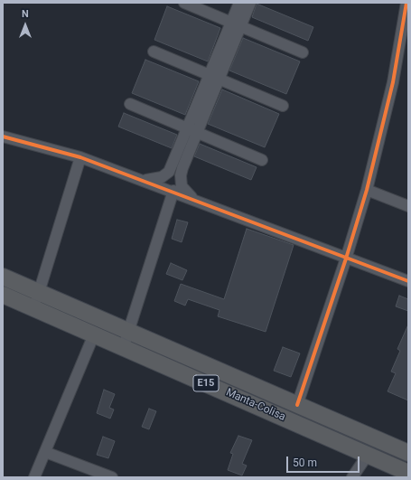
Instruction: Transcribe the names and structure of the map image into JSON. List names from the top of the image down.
{
  "streets": {
    "highway": ["E15", "Manta-Colisa"]
  },
  "scale_bar": "50 m",
  "north": "top"
}
